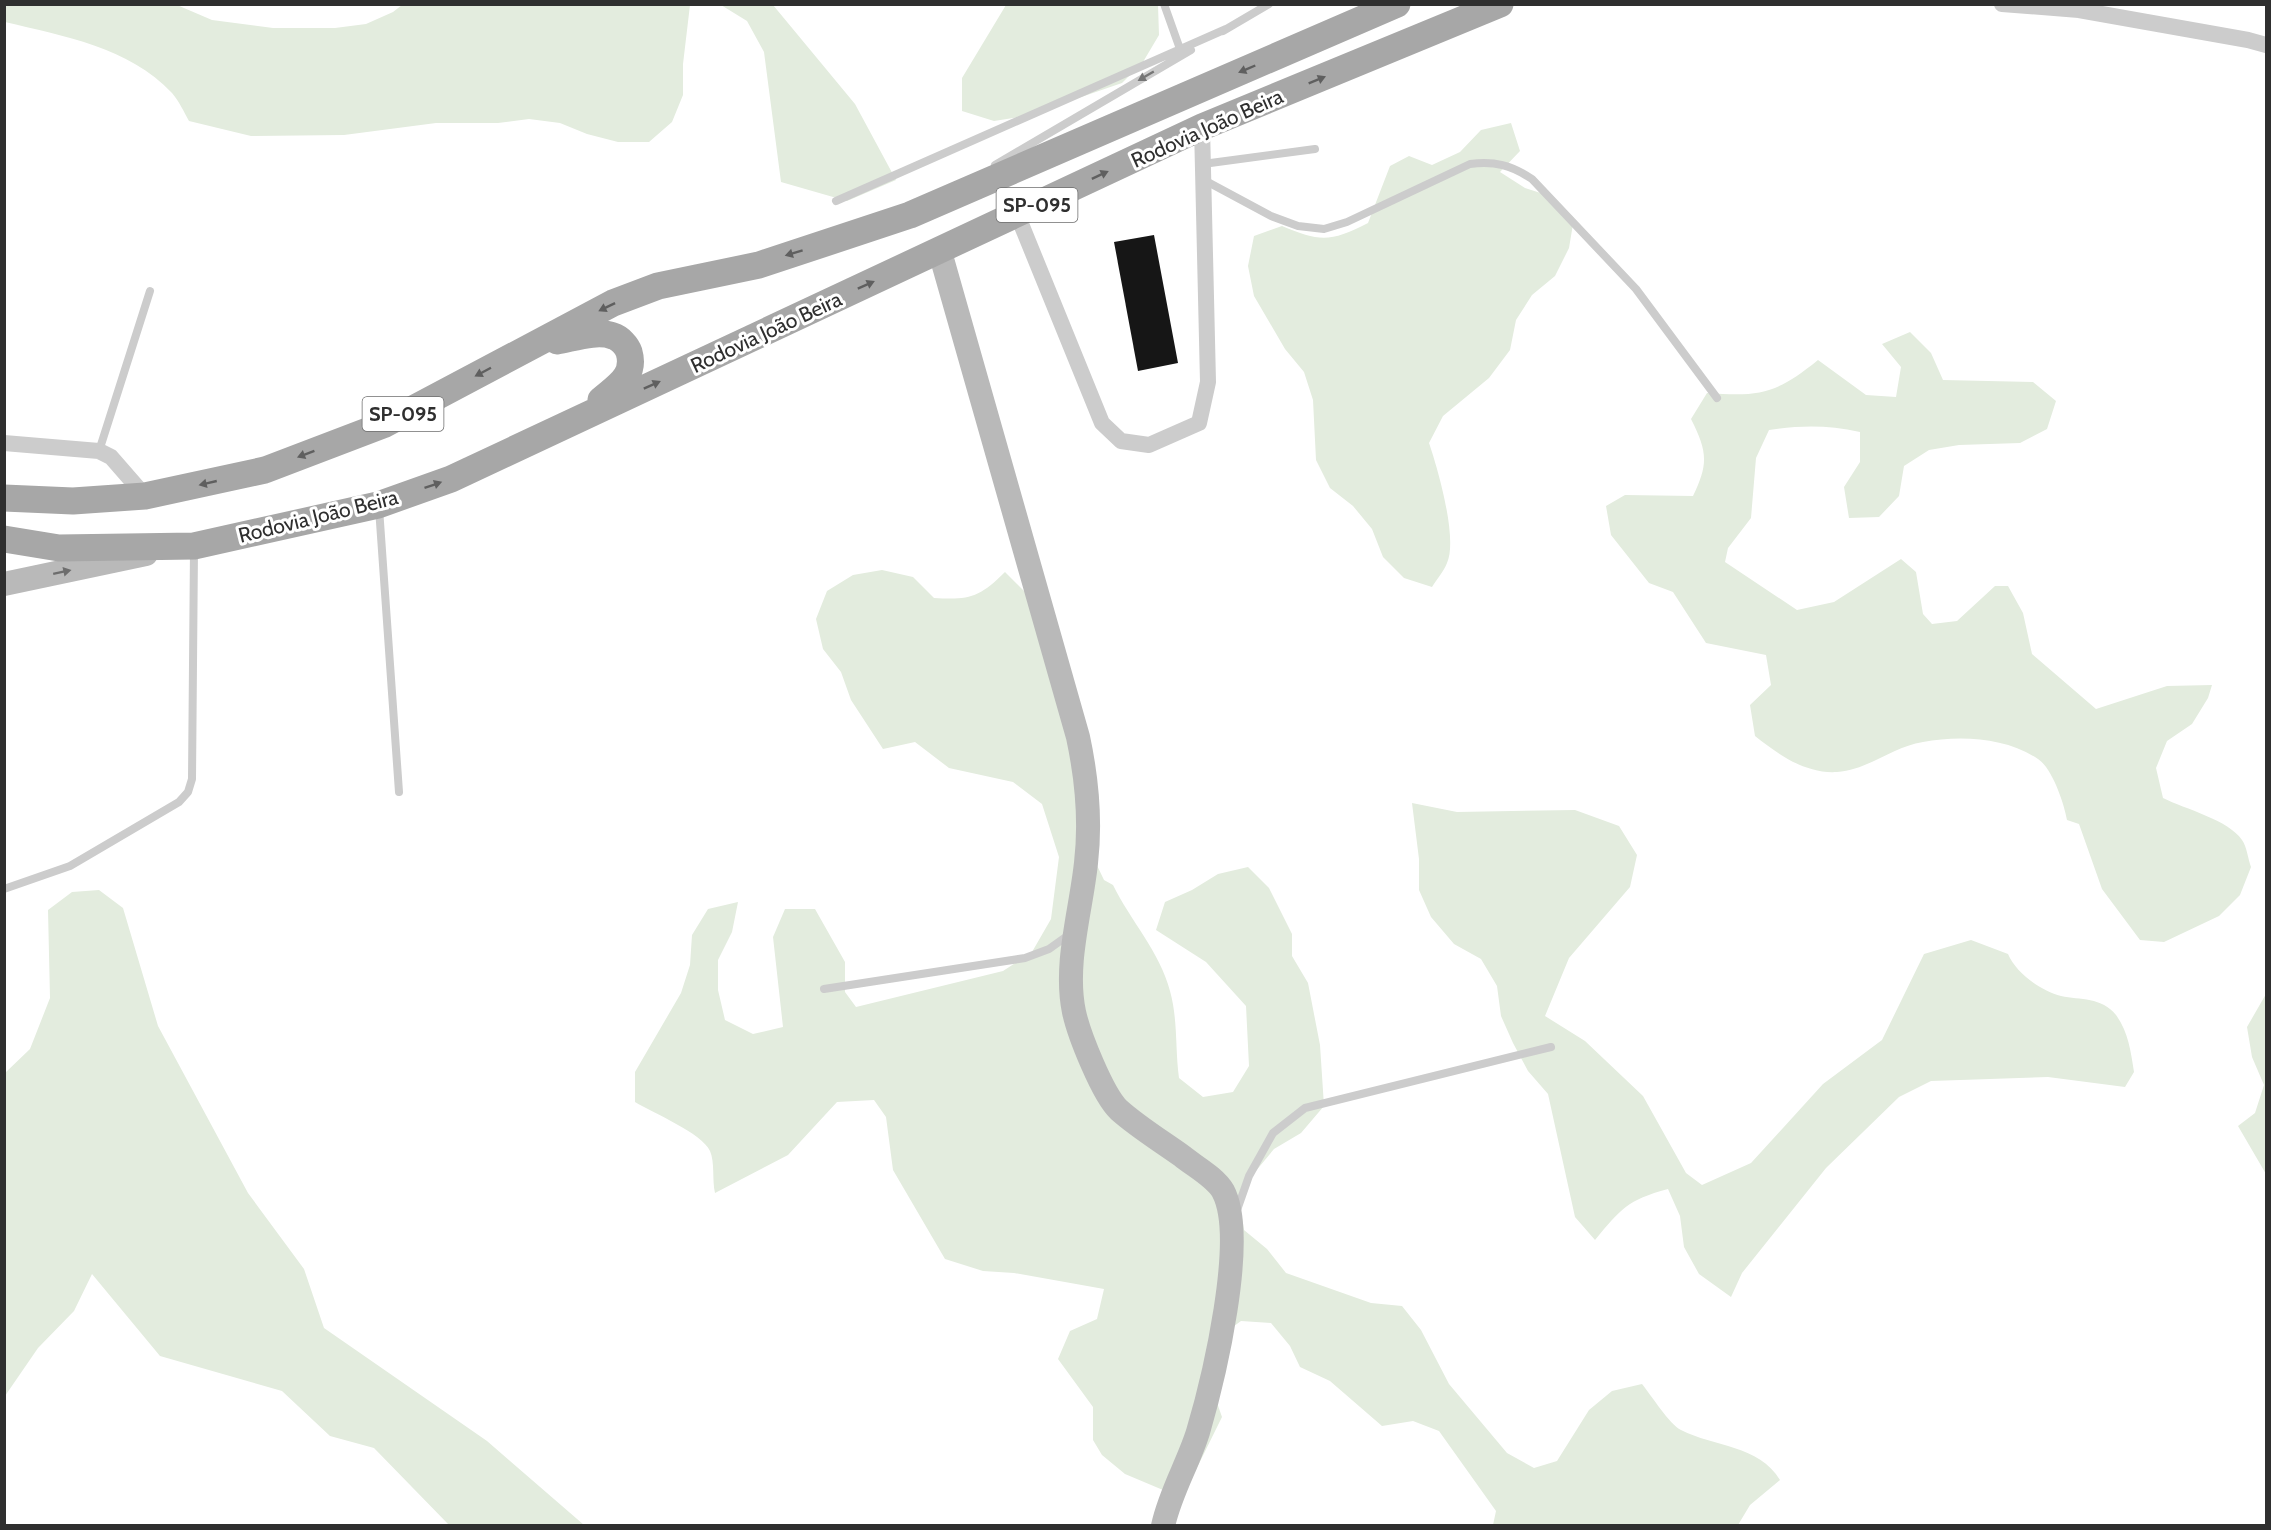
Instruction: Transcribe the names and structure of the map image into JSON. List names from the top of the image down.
{
  "streets": {
    "main road": ["Rodovia João Beira", "SP-095"]
  }
}
